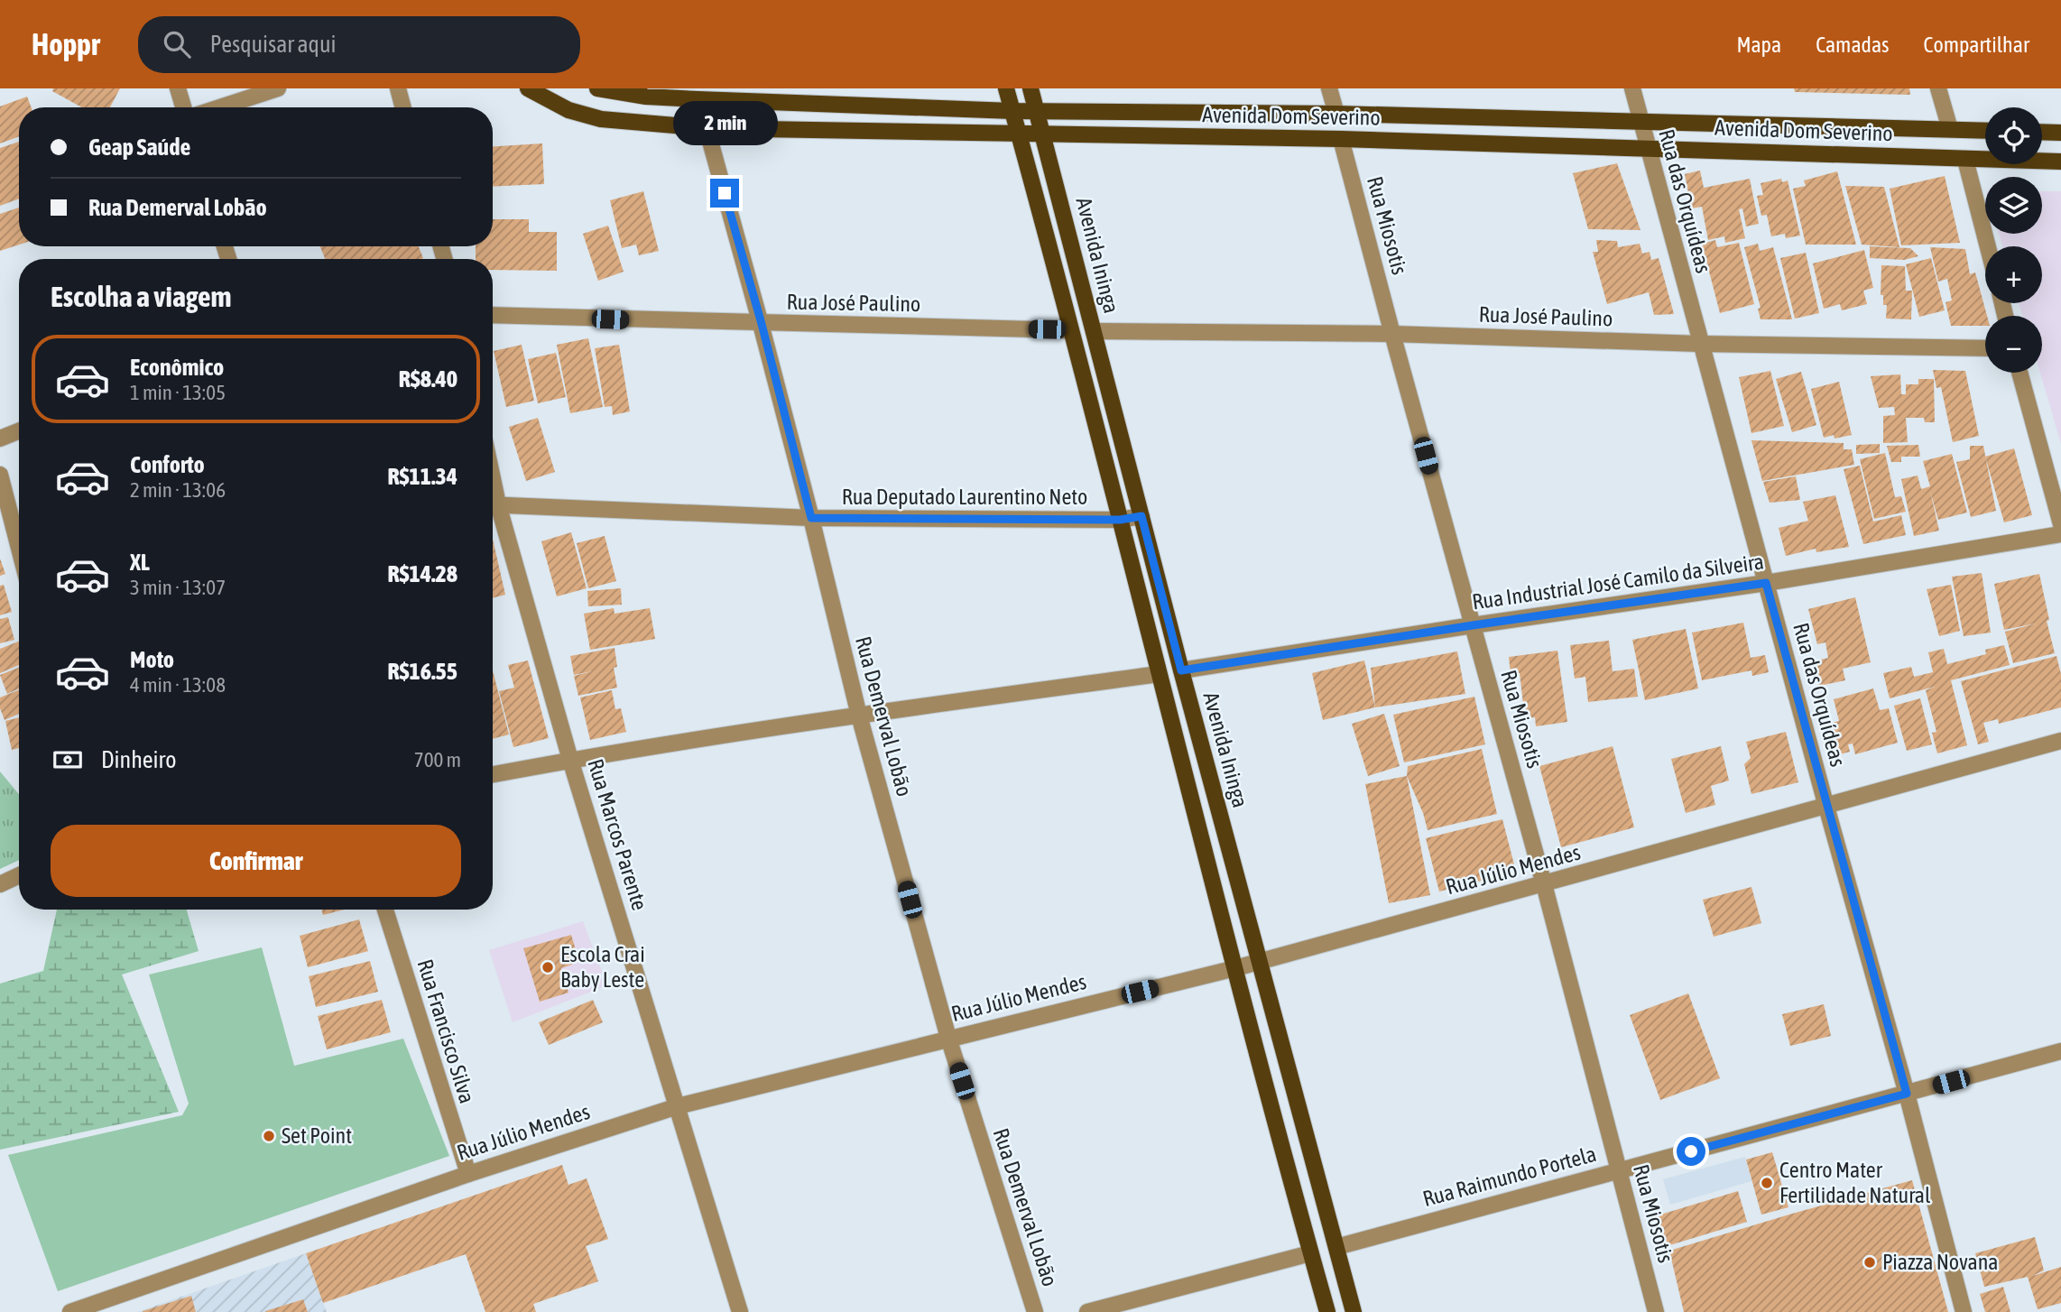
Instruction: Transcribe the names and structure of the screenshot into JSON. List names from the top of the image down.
{
  "streets": {
    "main road": ["Avenida Dom Severino", "Avenida Ininga"],
    "street": [
      "Rua das Orquídeas",
      "Rua Miosotis",
      "Rua José Paulino",
      "Rua Deputado Laurentino Neto",
      "Rua Industrial José Camilo da Silveira",
      "Rua Demerval Lobão",
      "Rua Marcos Parente",
      "Rua Júlio Mendes",
      "Rua Francisco Silva",
      "Rua Raimundo Portela"
    ]
  },
  "crossings": [
    ["Avenida Dom Severino", "Rua das Orquídeas"],
    ["Avenida Dom Severino", "Rua Miosotis"],
    ["Avenida Dom Severino", "Avenida Ininga"],
    ["Avenida Dom Severino", "Rua Demerval Lobão"],
    ["Rua das Orquídeas", "Rua José Paulino"],
    ["Rua das Orquídeas", "Rua Industrial José Camilo da Silveira"],
    ["Rua das Orquídeas", "Rua Júlio Mendes"],
    ["Rua das Orquídeas", "Rua Raimundo Portela"],
    ["Rua Miosotis", "Rua José Paulino"],
    ["Rua Miosotis", "Rua Industrial José Camilo da Silveira"],
    ["Rua Miosotis", "Rua Júlio Mendes"],
    ["Rua Miosotis", "Rua Raimundo Portela"],
    ["Avenida Ininga", "Rua José Paulino"],
    ["Avenida Ininga", "Rua Deputado Laurentino Neto"],
    ["Avenida Ininga", "Rua Industrial José Camilo da Silveira"],
    ["Avenida Ininga", "Rua Júlio Mendes"],
    ["Avenida Ininga", "Rua Raimundo Portela"],
    ["Rua José Paulino", "Rua Demerval Lobão"],
    ["Rua Deputado Laurentino Neto", "Rua Demerval Lobão"],
    ["Rua Demerval Lobão", "Rua Júlio Mendes"],
    ["Rua Marcos Parente", "Rua Júlio Mendes"],
    ["Rua Júlio Mendes", "Rua Francisco Silva"]
  ],
  "places": [
    "Escola Crai Baby Leste",
    "Set Point",
    "Centro Mater Fertilidade Natural",
    "Piazza Novana"
  ],
  "page": {
    "header": "Hoppr",
    "search": "Pesquisar aqui",
    "nav": ["Mapa", "Camadas", "Compartilhar"],
    "bubble": "2 min",
    "map_buttons": ["+", "−"],
    "banner": ["Geap Saúde", "Rua Demerval Lobão"],
    "heading": "Escolha a viagem",
    "list": [
      {
        "name": "Econômico",
        "note": "1 min · 13:05",
        "value": "R$8.40"
      },
      {
        "name": "Conforto",
        "note": "2 min · 13:06",
        "value": "R$11.34"
      },
      {
        "name": "XL",
        "note": "3 min · 13:07",
        "value": "R$14.28"
      },
      {
        "name": "Moto",
        "note": "4 min · 13:08",
        "value": "R$16.55"
      }
    ],
    "pay": ["Dinheiro", "700 m"],
    "buttons": "Confirmar"
  }
}
